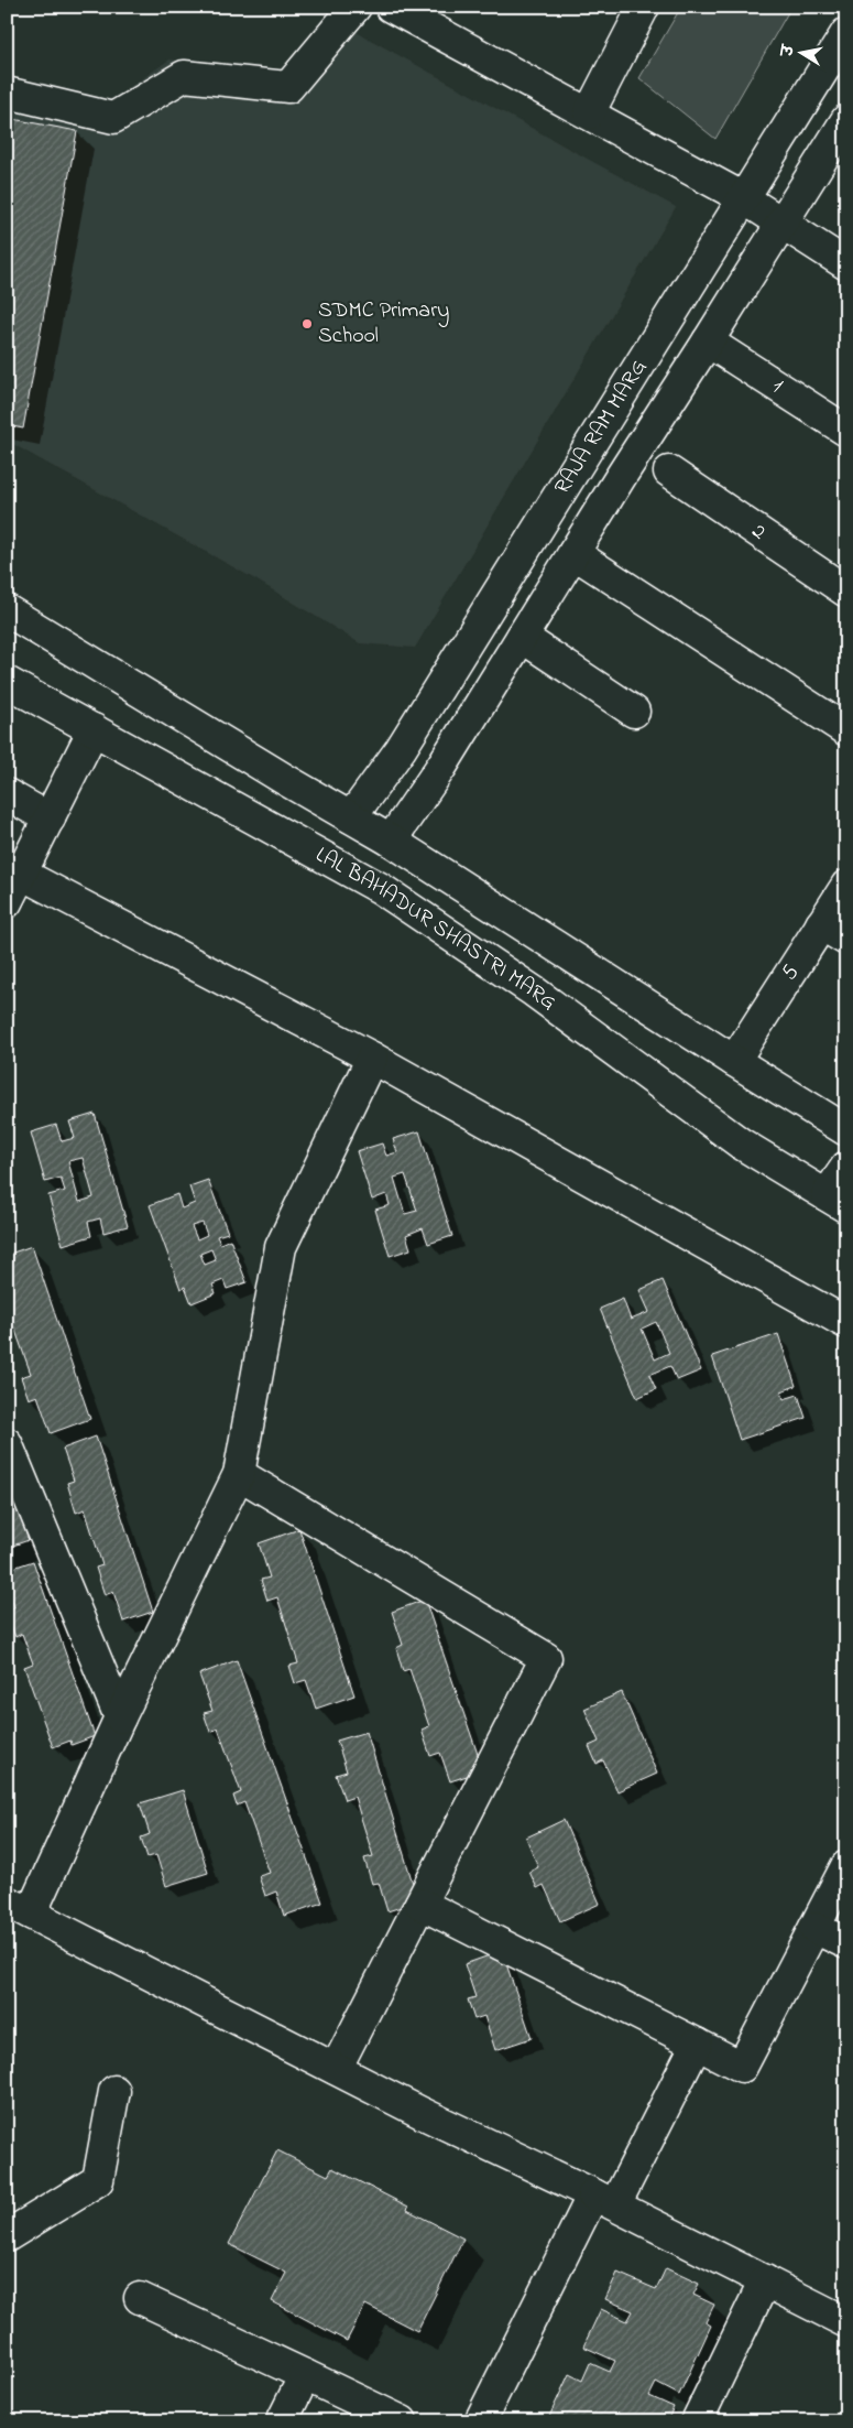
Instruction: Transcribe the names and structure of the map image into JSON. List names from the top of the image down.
{
  "streets": {
    "street": [
      "1",
      "RAJA RAM MARG",
      "2",
      "LAL BAHADUR SHASTRI MARG",
      "5"
    ]
  },
  "crossings": [
    ["1", "RAJA RAM MARG"]
  ],
  "places": ["SDMC Primary School"],
  "north": "left"
}
